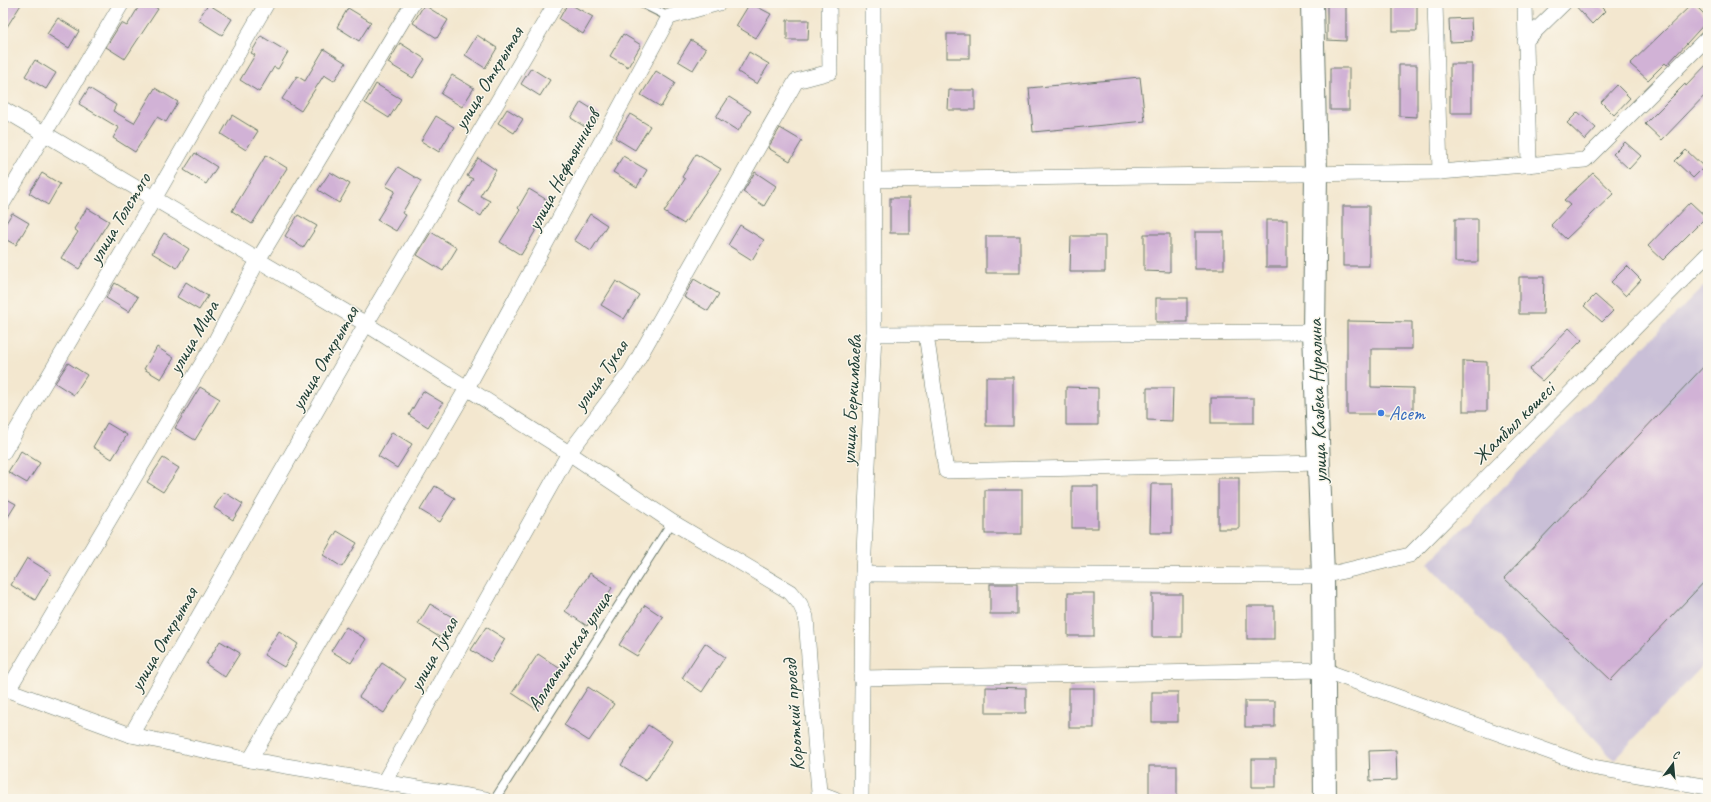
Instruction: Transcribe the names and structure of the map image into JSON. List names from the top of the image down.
{
  "streets": {
    "street": [
      "улица Открытая",
      "улица Нефтянников",
      "улица Толстого",
      "улица Мира",
      "улица Тукая",
      "улица Беркимбаева",
      "улица Казбека Нуралина",
      "Жамбыл көшесі",
      "Короткий проезд"
    ],
    "lane": ["Алматинская улица"]
  },
  "crossings": [
    ["улица Открытая", "улица Мира"],
    ["улица Беркимбаева", "Жамбыл көшесі"],
    ["улица Казбека Нуралина", "Жамбыл көшесі"],
    ["Алматинская улица", "Короткий проезд"]
  ],
  "places": ["Асет"],
  "north": "top"
}
